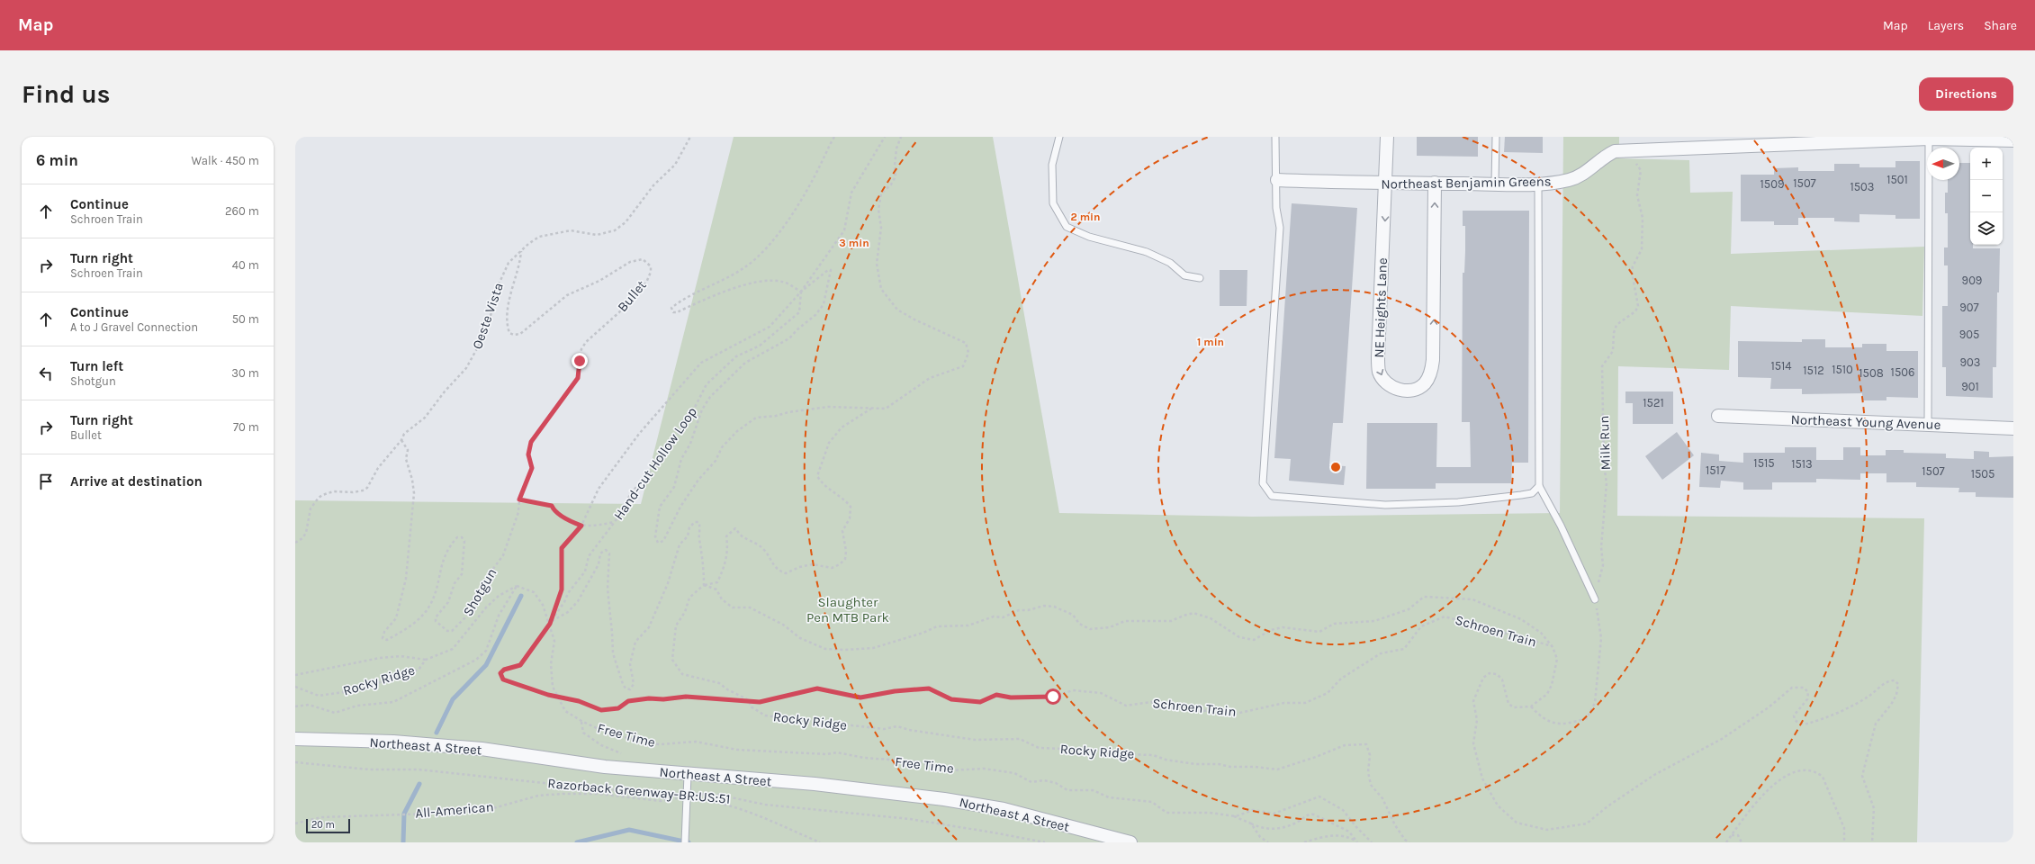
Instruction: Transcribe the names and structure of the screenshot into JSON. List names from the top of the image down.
{
  "streets": {
    "street": [
      "Northeast Benjamin Greens",
      "NE Heights Lane",
      "Northeast Young Avenue",
      "Northeast A Street"
    ],
    "path": [
      "Bullet",
      "Oeste Vista",
      "Milk Run",
      "Hand-cut Hollow Loop",
      "Shotgun",
      "Schroen Train",
      "Rocky Ridge",
      "Free Time",
      "Razorback Greenway-BR:US:51",
      "All-American"
    ]
  },
  "crossings": [
    ["Northeast Benjamin Greens", "NE Heights Lane"],
    ["Bullet", "Oeste Vista"],
    ["Bullet", "Shotgun"],
    ["Oeste Vista", "Shotgun"],
    ["Milk Run", "Schroen Train"],
    ["Schroen Train", "Rocky Ridge"],
    ["Schroen Train", "Free Time"],
    ["Rocky Ridge", "Free Time"],
    ["Razorback Greenway-BR:US:51", "All-American"]
  ],
  "parks": ["Slaughter Pen MTB Park"],
  "house_numbers": [
    "1501",
    "1507",
    "1509",
    "1503",
    "909",
    "907",
    "905",
    "903",
    "1514",
    "1510",
    "1512",
    "1506",
    "1508",
    "901",
    "1521",
    "1515",
    "1513",
    "1517",
    "1507",
    "1505"
  ],
  "scale_bar": "20 m",
  "north": "left",
  "page": {
    "header": "Map",
    "nav": ["Map", "Layers", "Share"],
    "buttons": "Directions",
    "title": "Find us",
    "heading": ["6 min", "Walk · 450 m"],
    "map_buttons": ["+", "−"],
    "list": [
      ["Continue", "Schroen Train", "260 m"],
      ["Turn right", "Schroen Train", "40 m"],
      ["Continue", "A to J Gravel Connection", "50 m"],
      ["Turn left", "Shotgun", "30 m"],
      ["Turn right", "Bullet", "70 m"],
      "Arrive at destination"
    ],
    "scale": "20 m"
  },
  "rings": ["2 min", "3 min", "1 min"]
}
